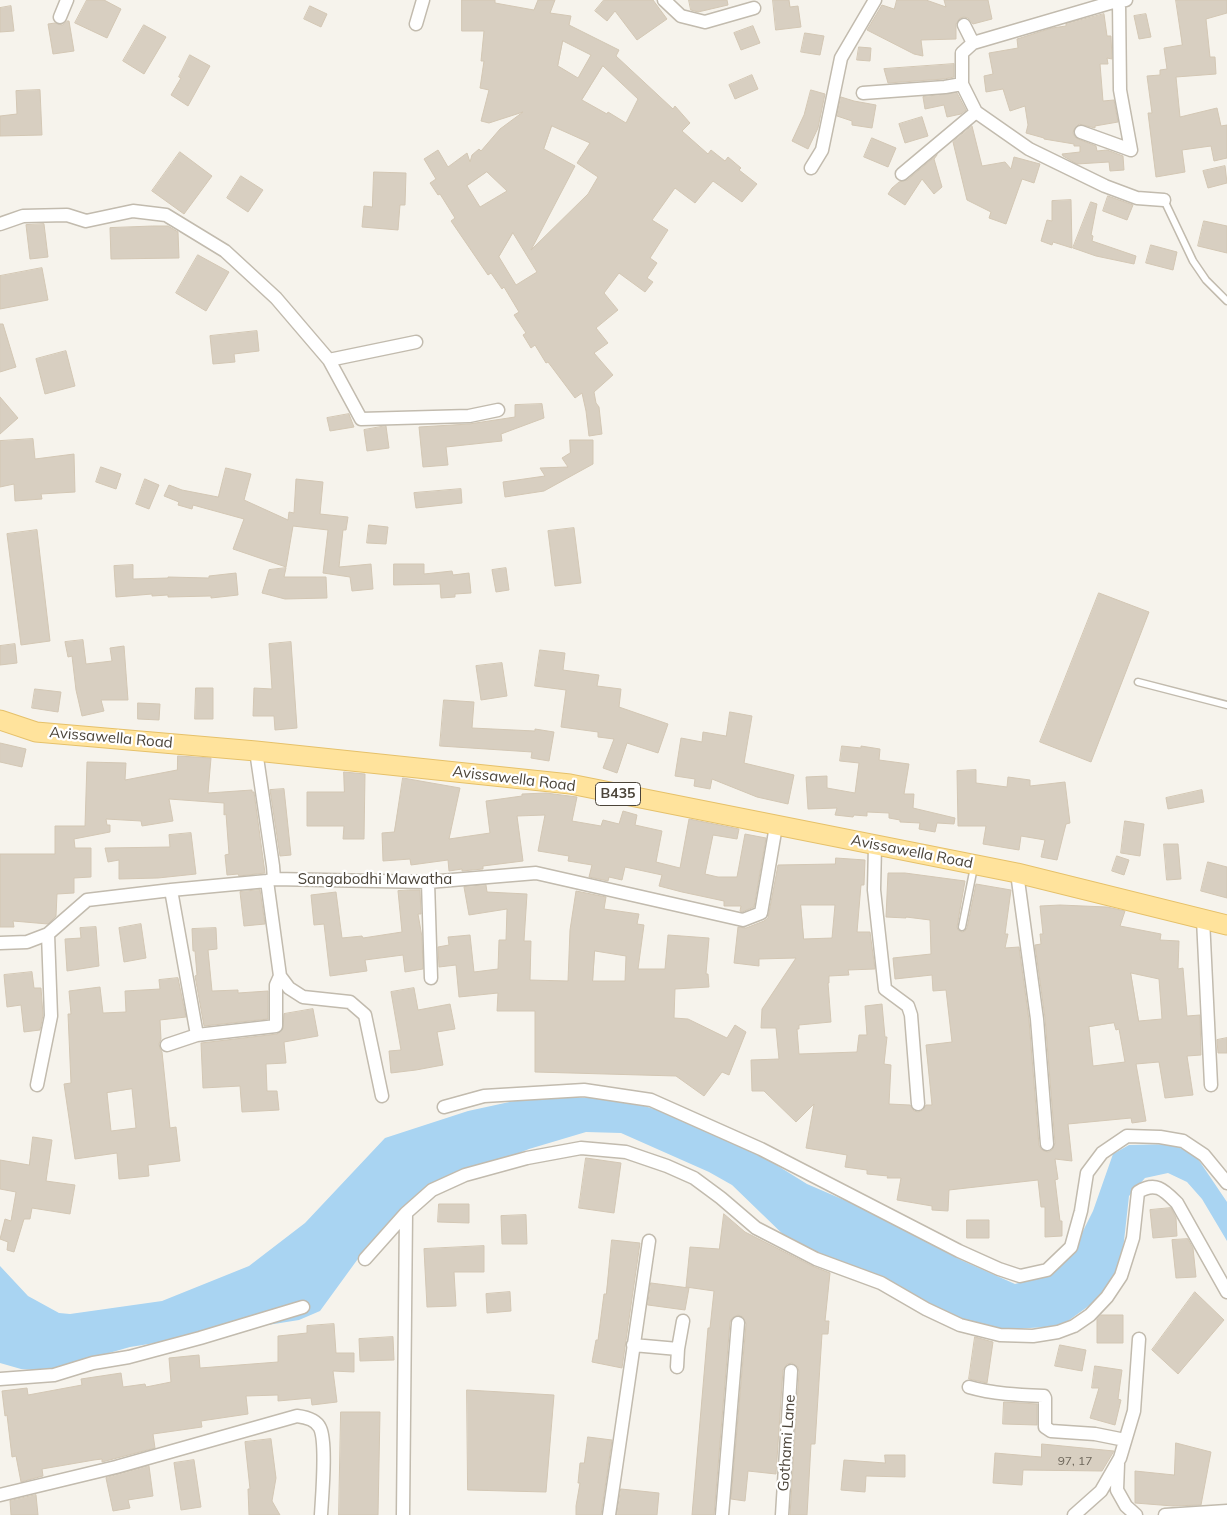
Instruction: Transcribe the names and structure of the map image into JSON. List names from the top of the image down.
{
  "streets": {
    "main road": ["Avissawella Road", "B435"],
    "street": ["Sangabodhi Mawatha", "Gothami Lane"]
  },
  "crossings": [
    ["Avissawella Road", "Sangabodhi Mawatha"]
  ],
  "house_numbers": ["97, 17"]
}
